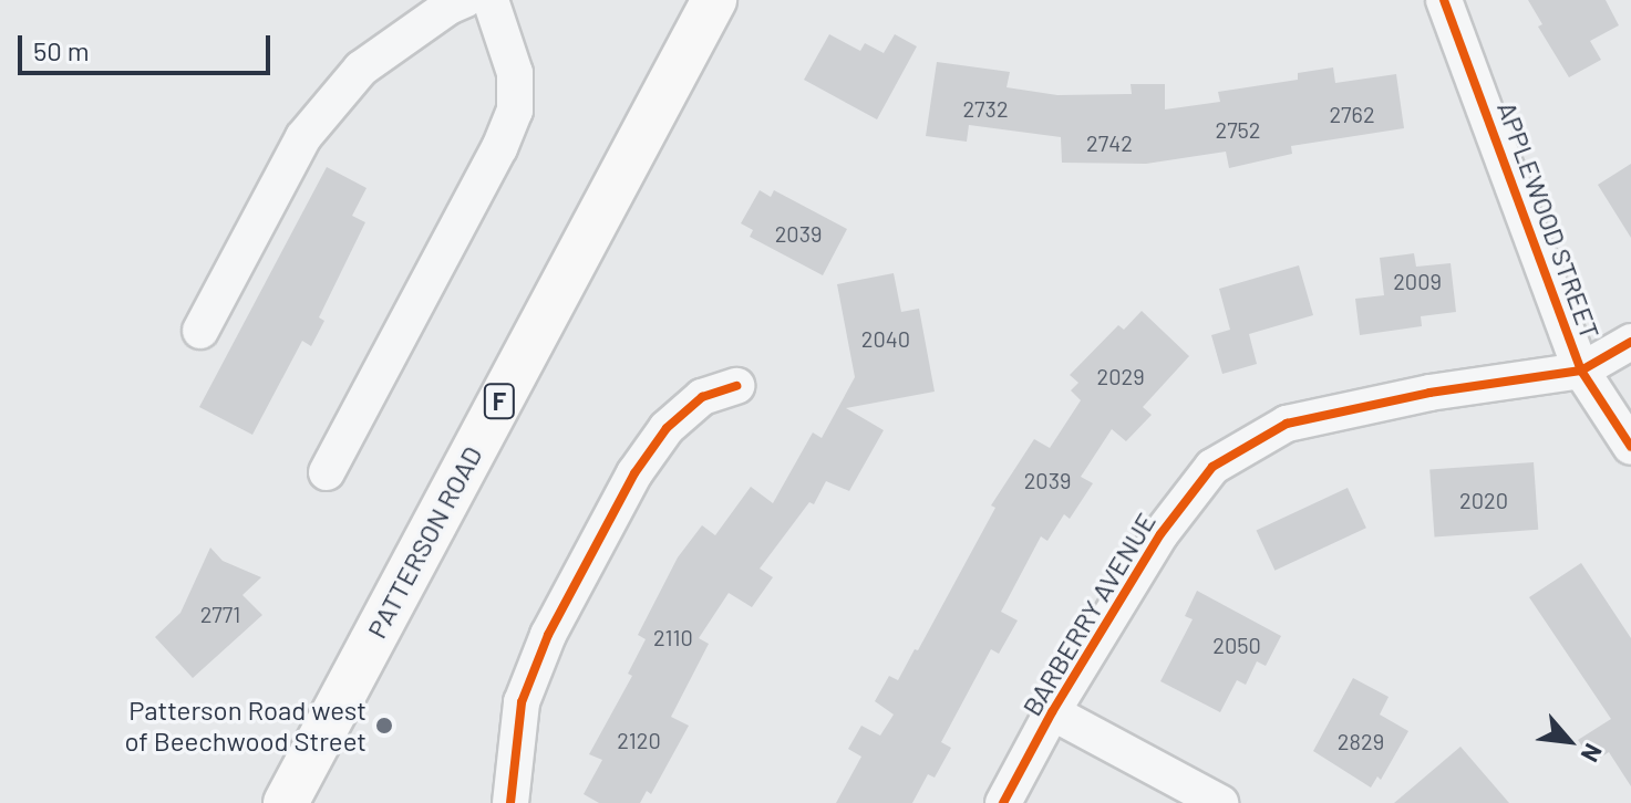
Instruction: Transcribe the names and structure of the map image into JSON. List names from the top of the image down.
{
  "streets": {
    "main road": ["F", "PATTERSON ROAD"],
    "street": ["APPLEWOOD STREET", "BARBERRY AVENUE"]
  },
  "crossings": [
    ["APPLEWOOD STREET", "BARBERRY AVENUE"]
  ],
  "places": ["Patterson Road west of Beechwood Street"],
  "house_numbers": [
    "2732",
    "2762",
    "2752",
    "2742",
    "2039",
    "2009",
    "2040",
    "2029",
    "2039",
    "2020",
    "2771",
    "2110",
    "2050",
    "2120",
    "2829"
  ],
  "scale_bar": "50 m",
  "north": "bottom right"
}
